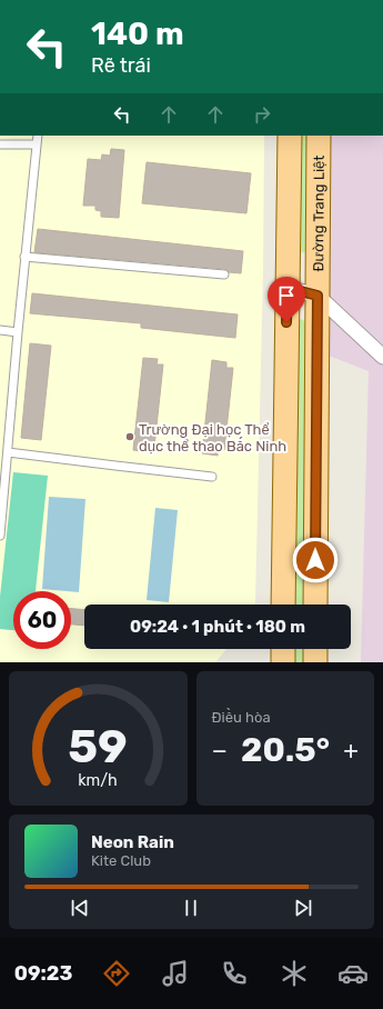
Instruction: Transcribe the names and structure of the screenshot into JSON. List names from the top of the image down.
{
  "streets": {
    "main road": ["Đường Trang Liệt"]
  },
  "places": ["Trường Đại học Thể dục thể thao Bắc Ninh"],
  "page": {
    "turn": ["140 m", "Rẽ trái"],
    "limit": "60",
    "trip": "09:24 · 1 phút · 180 m",
    "tile": "Điều hòa",
    "heat": ["−", "20.5°", "+"],
    "song": ["Neon Rain", "Kite Club"],
    "tabs": "09:23",
    "gauge": ["59", "km/h"]
  }
}
